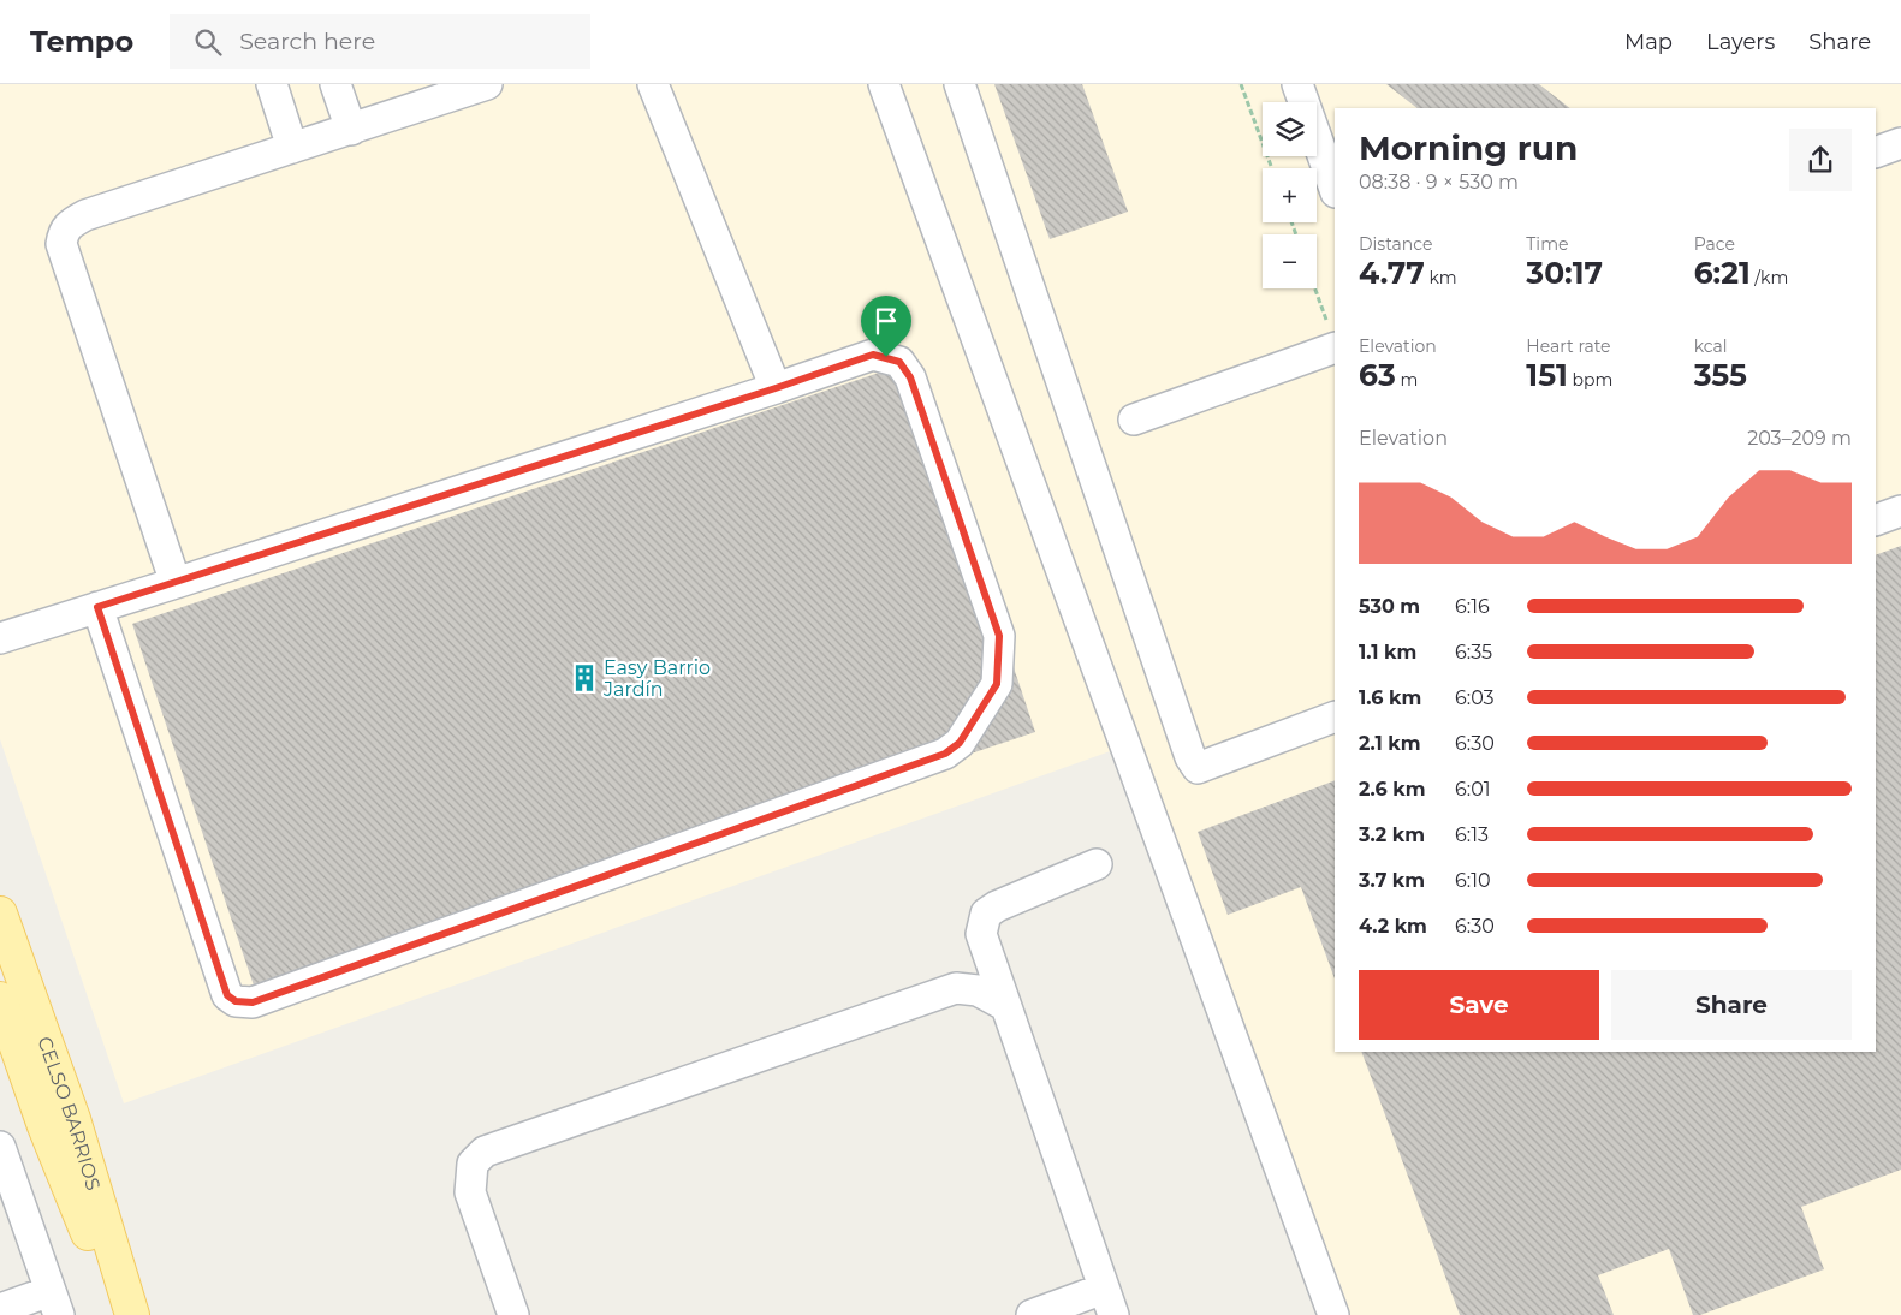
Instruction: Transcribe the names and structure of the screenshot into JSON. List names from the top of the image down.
{
  "streets": {
    "main road": ["CELSO BARRIOS"]
  },
  "places": {
    "building": ["Easy Barrio Jardín"]
  },
  "page": {
    "header": "Tempo",
    "search": "Search here",
    "nav": ["Map", "Layers", "Share"],
    "map_buttons": ["+", "−"],
    "heading": ["Morning run", "08:38 · 9 × 530 m"],
    "stats": [
      ["Distance", "4.77 km"],
      ["Time", "30:17"],
      ["Pace", "6:21 /km"],
      ["Elevation", "63 m"],
      ["Heart rate", "151 bpm"],
      ["kcal", "355"]
    ],
    "chart": ["Elevation", "203–209 m"],
    "list": [
      {
        "name": "530 m",
        "note": "6:16"
      },
      {
        "name": "1.1 km",
        "note": "6:35"
      },
      {
        "name": "1.6 km",
        "note": "6:03"
      },
      {
        "name": "2.1 km",
        "note": "6:30"
      },
      {
        "name": "2.6 km",
        "note": "6:01"
      },
      {
        "name": "3.2 km",
        "note": "6:13"
      },
      {
        "name": "3.7 km",
        "note": "6:10"
      },
      {
        "name": "4.2 km",
        "note": "6:30"
      }
    ],
    "buttons": ["Save", "Share"]
  }
}
